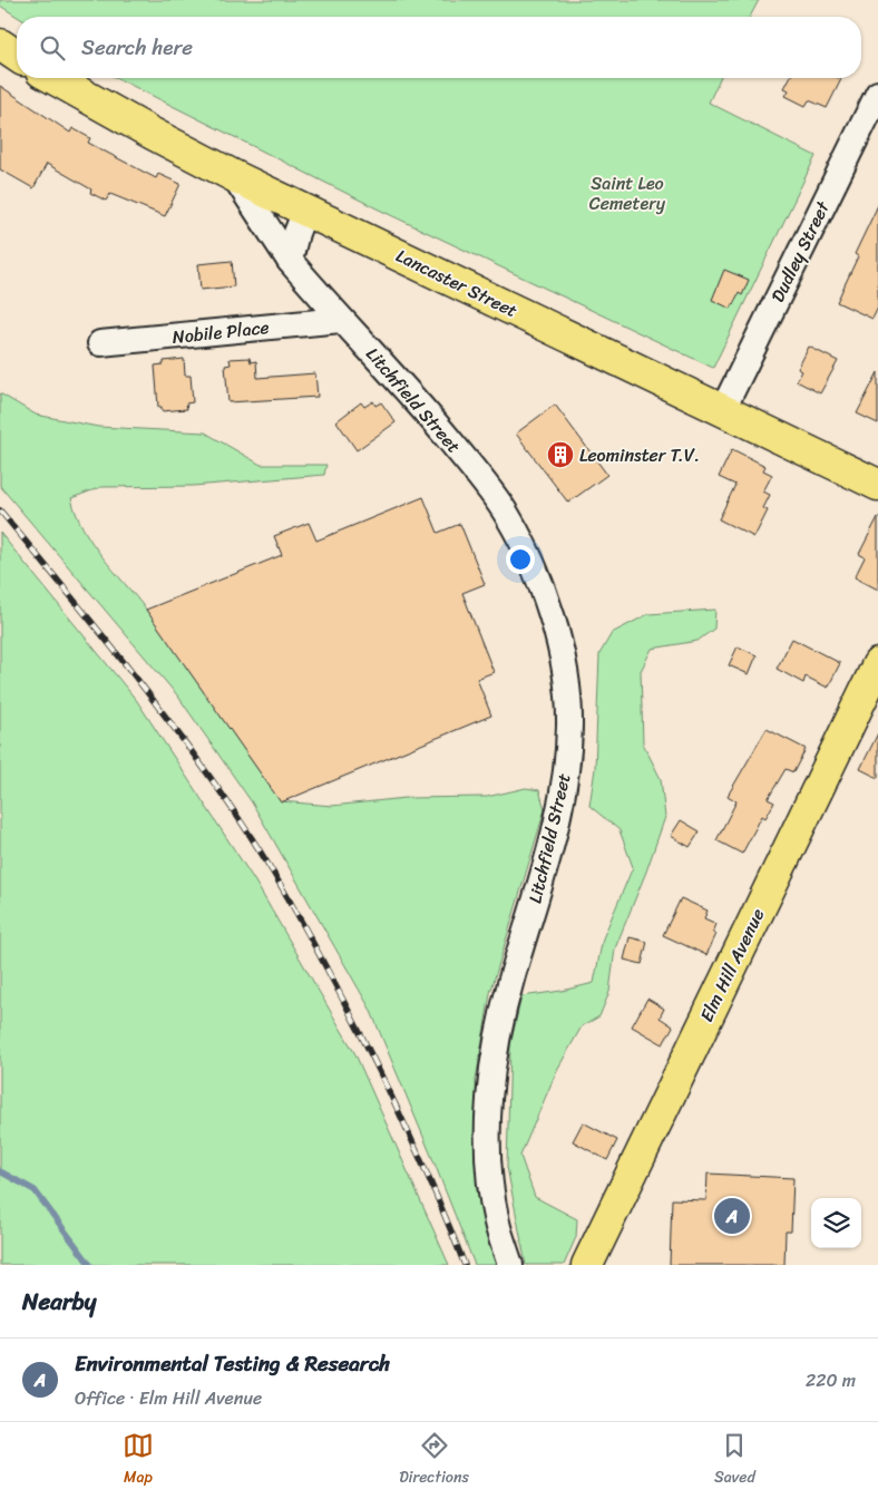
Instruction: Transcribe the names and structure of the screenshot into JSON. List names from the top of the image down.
{
  "streets": {
    "main road": ["Lancaster Street", "Elm Hill Avenue"],
    "street": ["Dudley Street", "Nobile Place", "Litchfield Street"]
  },
  "crossings": [
    ["Dudley Street", "Lancaster Street"],
    ["Lancaster Street", "Litchfield Street"],
    ["Nobile Place", "Litchfield Street"]
  ],
  "parks": ["Saint Leo Cemetery"],
  "places": {
    "building": ["Leominster T.V."]
  },
  "page": {
    "search": "Search here",
    "pins": "A",
    "heading": "Nearby",
    "list": [
      {
        "mark": "A",
        "name": "Environmental Testing & Research",
        "note": "Office · Elm Hill Avenue",
        "value": "220 m"
      }
    ],
    "nav": ["Map", "Directions", "Saved"]
  }
}
